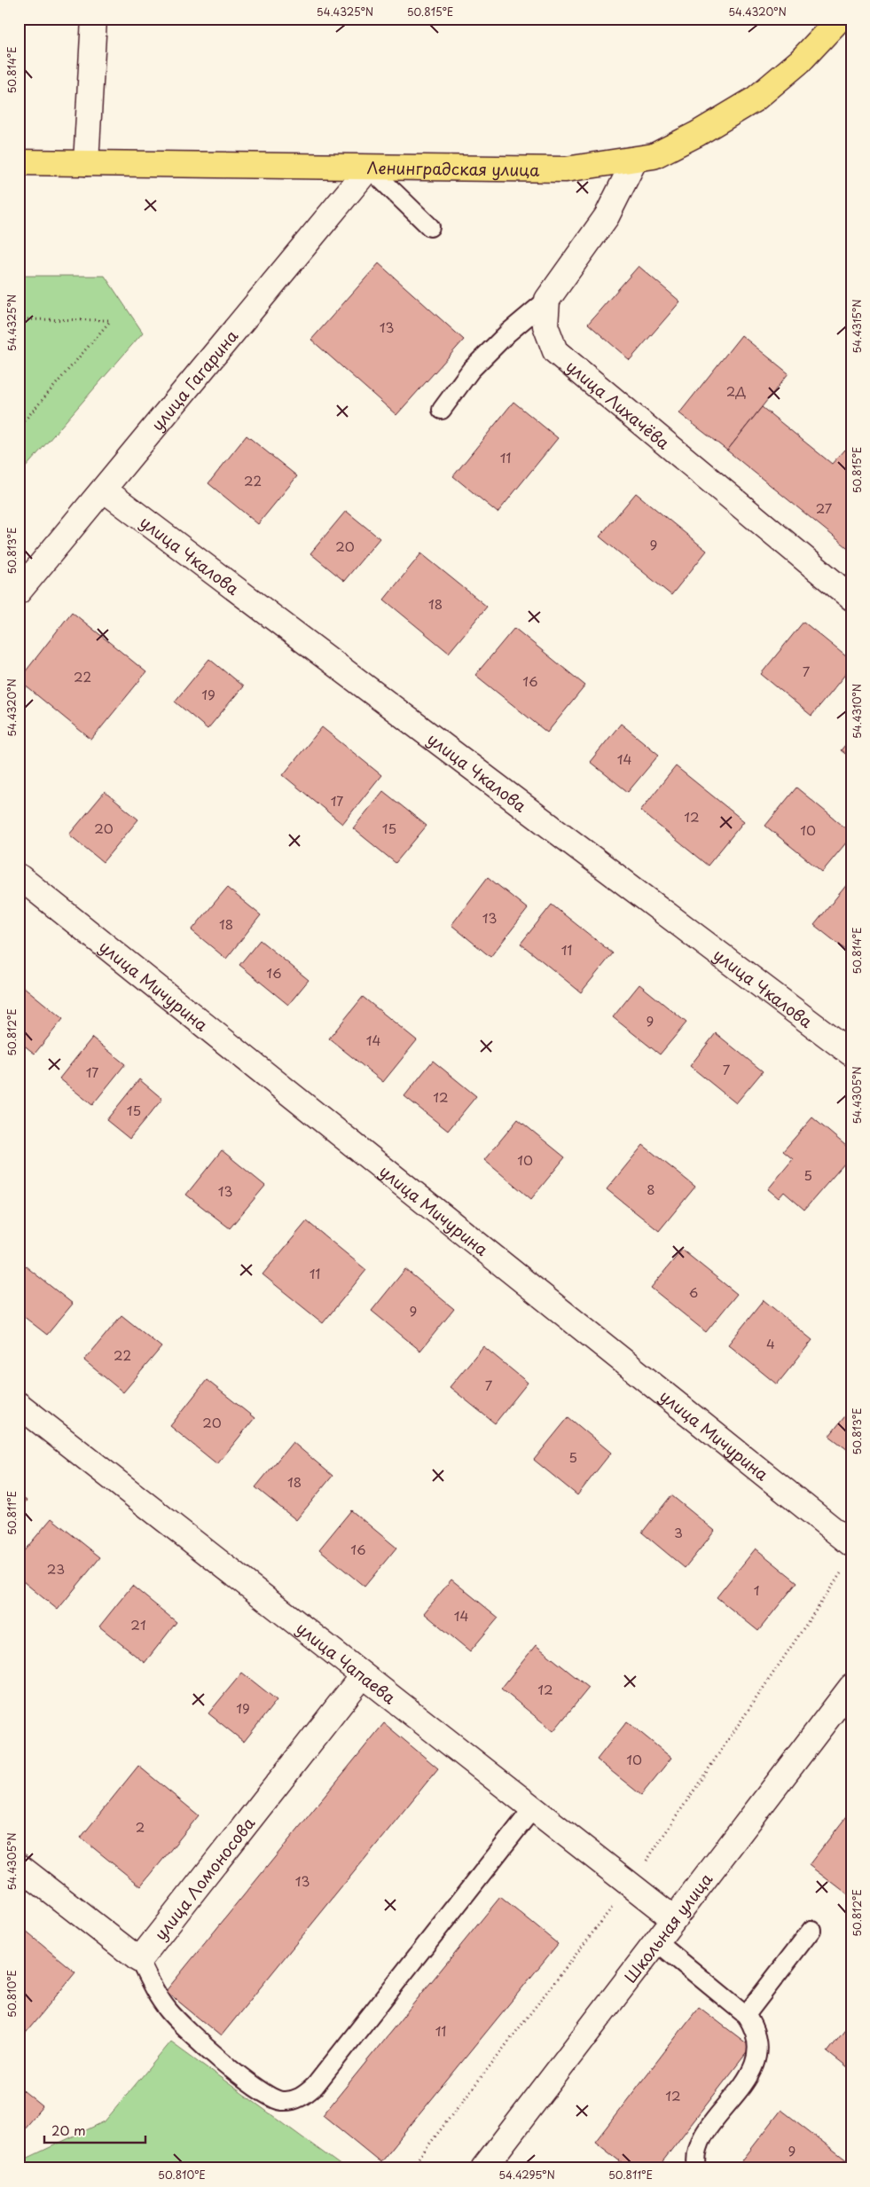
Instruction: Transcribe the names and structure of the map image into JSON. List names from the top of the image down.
{
  "streets": {
    "main road": ["Ленинградская улица"],
    "street": [
      "улица Гагарина",
      "улица Лихачёва",
      "улица Чкалова",
      "улица Мичурина",
      "улица Чапаева",
      "улица Ломоносова",
      "Школьная улица"
    ]
  },
  "crossings": [
    ["Ленинградская улица", "улица Гагарина"],
    ["улица Гагарина", "улица Чкалова"],
    ["улица Чапаева", "улица Ломоносова"],
    ["улица Чапаева", "Школьная улица"]
  ],
  "house_numbers": [
    "13",
    "2Д",
    "11",
    "22",
    "27",
    "9",
    "20",
    "18",
    "7",
    "22",
    "16",
    "19",
    "14",
    "17",
    "12",
    "20",
    "15",
    "10",
    "13",
    "18",
    "11",
    "16",
    "9",
    "14",
    "7",
    "17",
    "12",
    "15",
    "10",
    "5",
    "8",
    "13",
    "11",
    "6",
    "9",
    "4",
    "22",
    "7",
    "20",
    "5",
    "18",
    "3",
    "16",
    "23",
    "1",
    "14",
    "21",
    "12",
    "19",
    "10",
    "2",
    "13",
    "11",
    "12",
    "9"
  ],
  "scale_bar": "20 m",
  "coordinates": [
    "54.4325°N",
    "50.815°E",
    "54.4320°N",
    "50.814°E",
    "54.4315°N",
    "50.813°E",
    "54.4310°N",
    "50.812°E",
    "54.4305°N",
    "50.811°E",
    "50.810°E",
    "54.4295°N"
  ]
}
